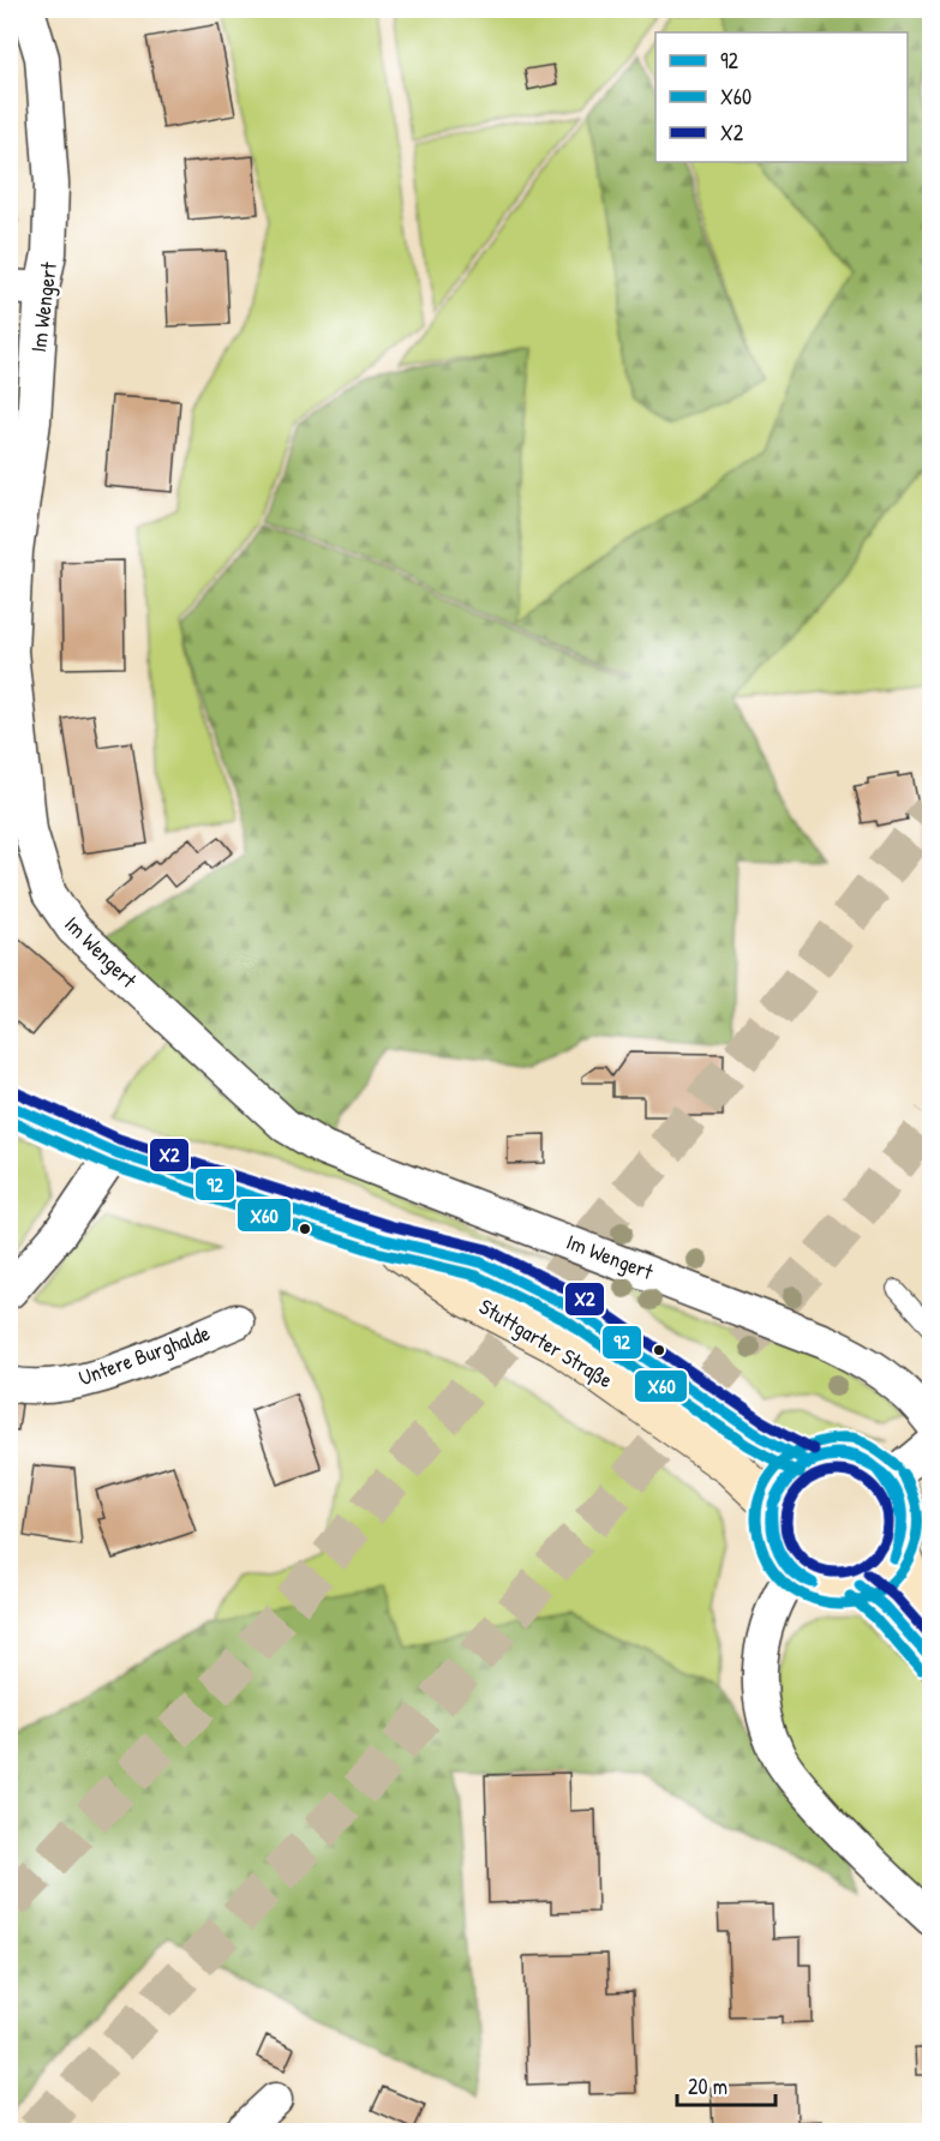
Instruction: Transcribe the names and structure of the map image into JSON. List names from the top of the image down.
{
  "streets": {
    "main road": ["Stuttgarter Straße"],
    "street": ["Im Wengert", "Untere Burghalde"]
  },
  "lines": ["transit line X2", "transit line 92", "transit line X60"],
  "legend": ["92", "X60", "X2"],
  "scale_bar": "20 m"
}
